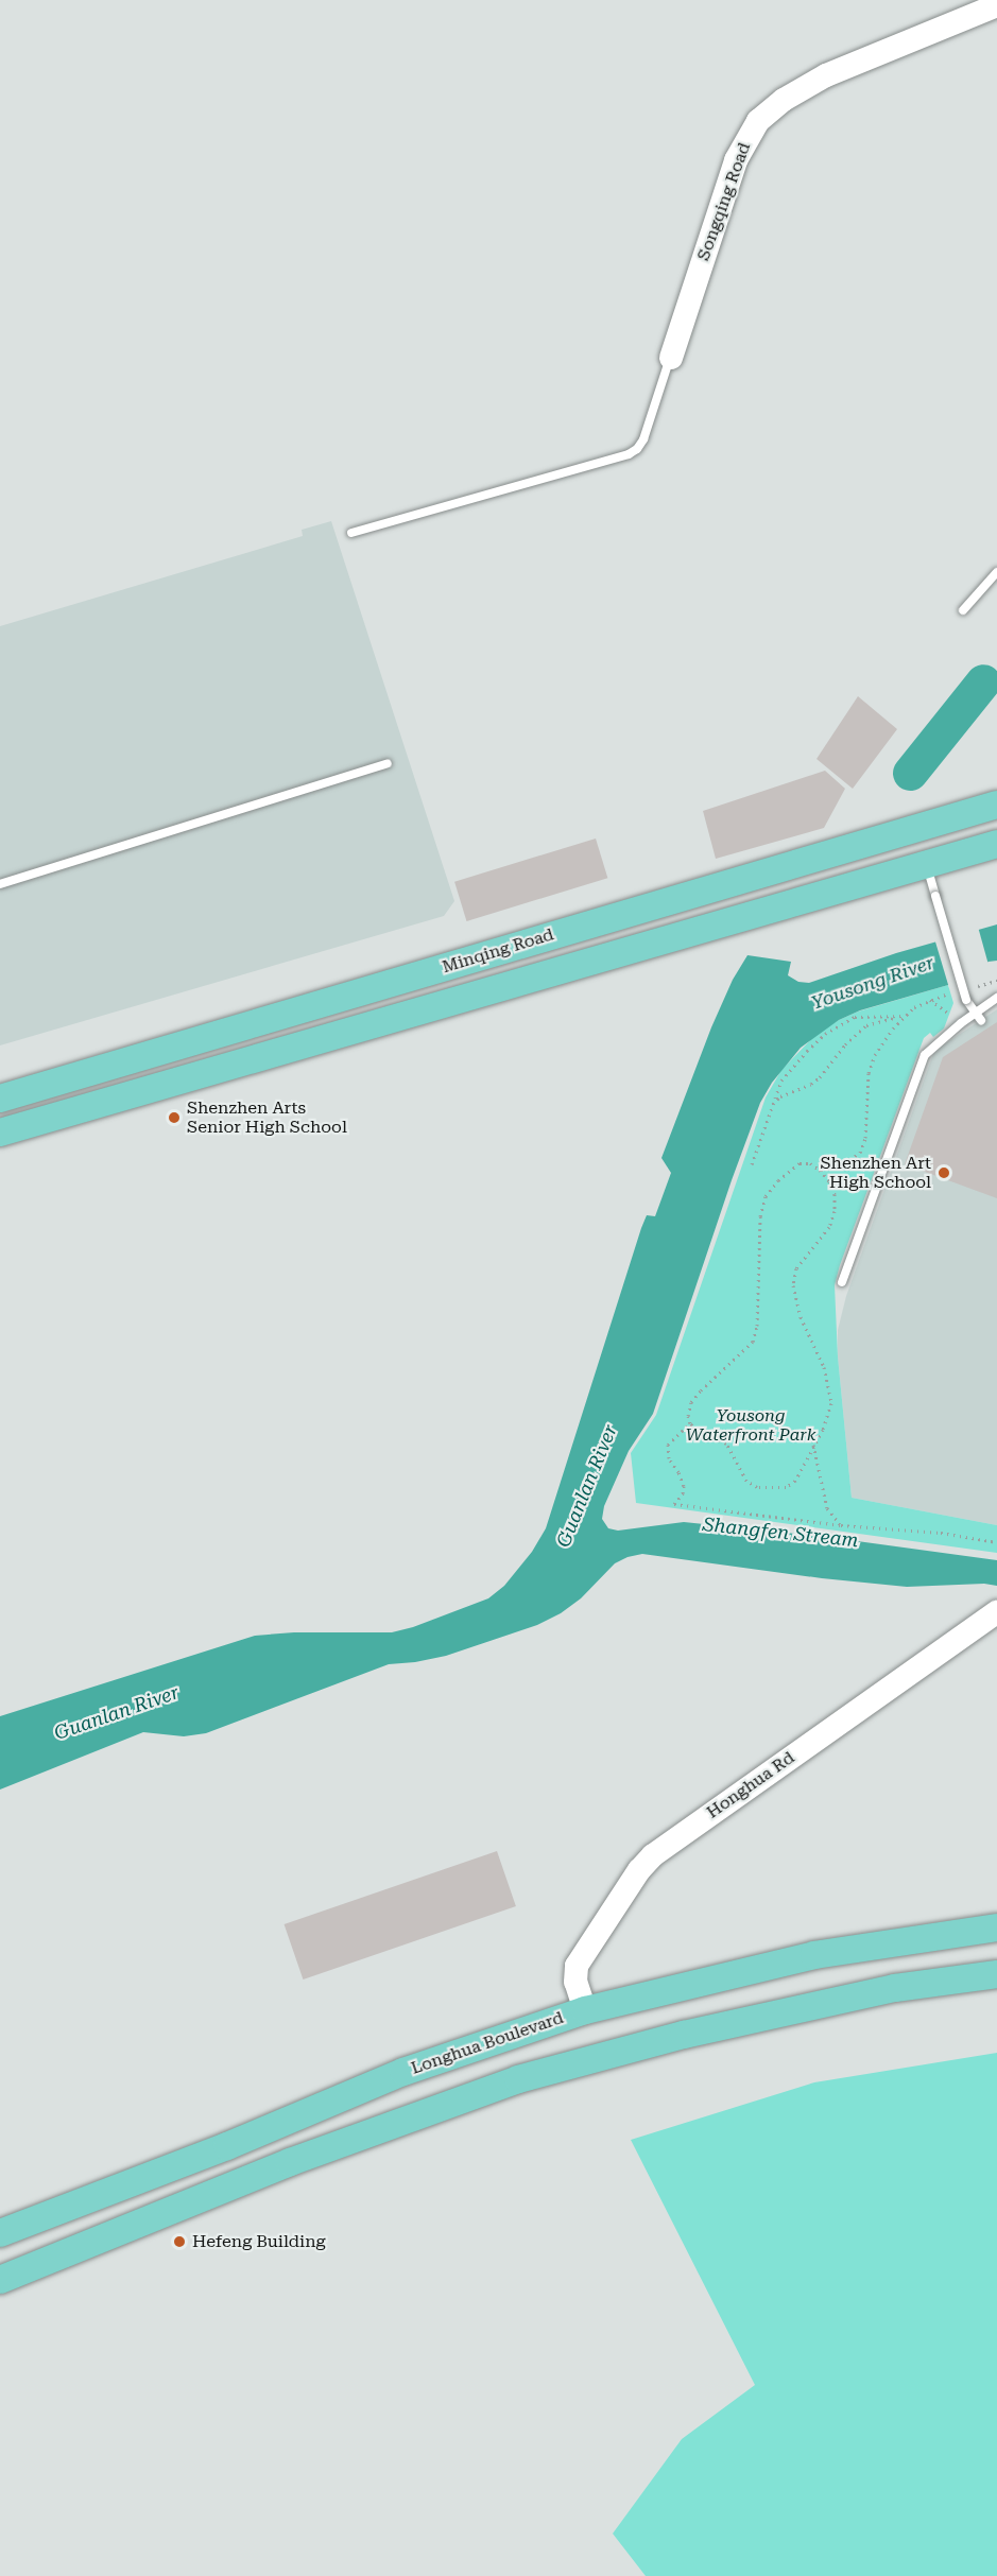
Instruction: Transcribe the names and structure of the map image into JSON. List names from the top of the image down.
{
  "streets": {
    "main road": ["Minqing Road", "Longhua Boulevard"],
    "street": ["Songqing Road", "Honghua Rd"]
  },
  "crossings": [
    ["Honghua Rd", "Longhua Boulevard"]
  ],
  "water": ["Yousong River", "Guanlan River", "Shangfen Stream"],
  "parks": ["Yousong Waterfront Park"],
  "places": ["Shenzhen Arts Senior High School", "Shenzhen Art High School", "Hefeng Building"]
}
